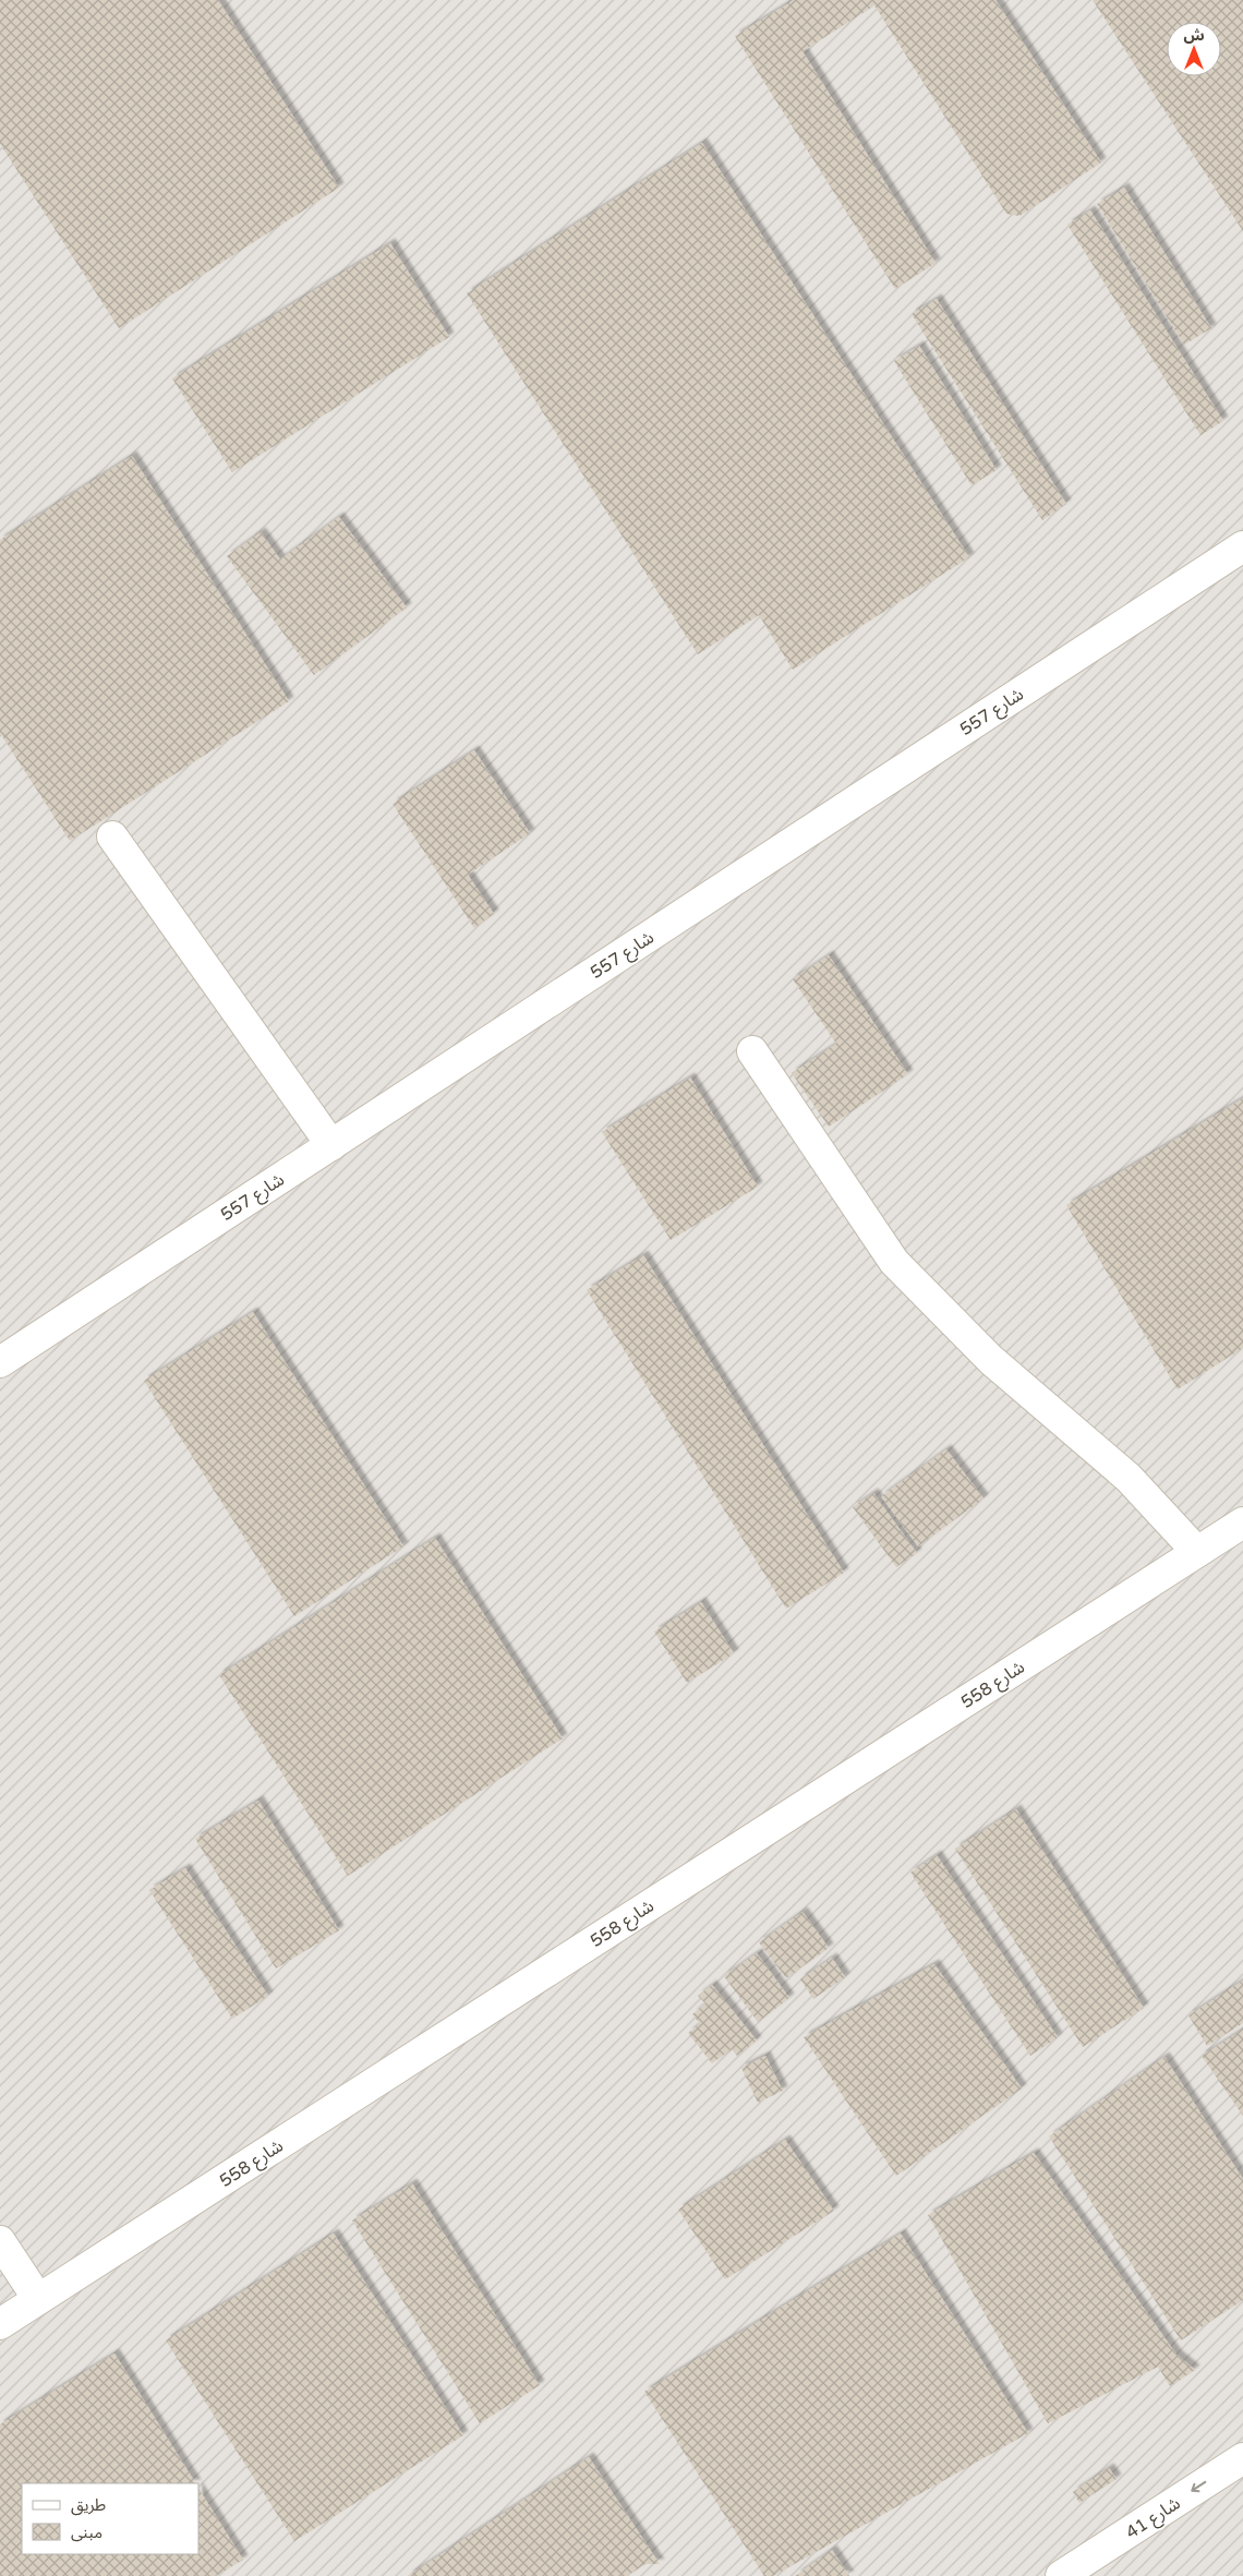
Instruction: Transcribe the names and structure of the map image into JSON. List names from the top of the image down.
{
  "streets": {
    "street": ["شارع 557", "شارع 558", "شارع 41"]
  },
  "one_way": ["شارع 41"],
  "legend": ["طريق", "مبنى"],
  "north": "top"
}
